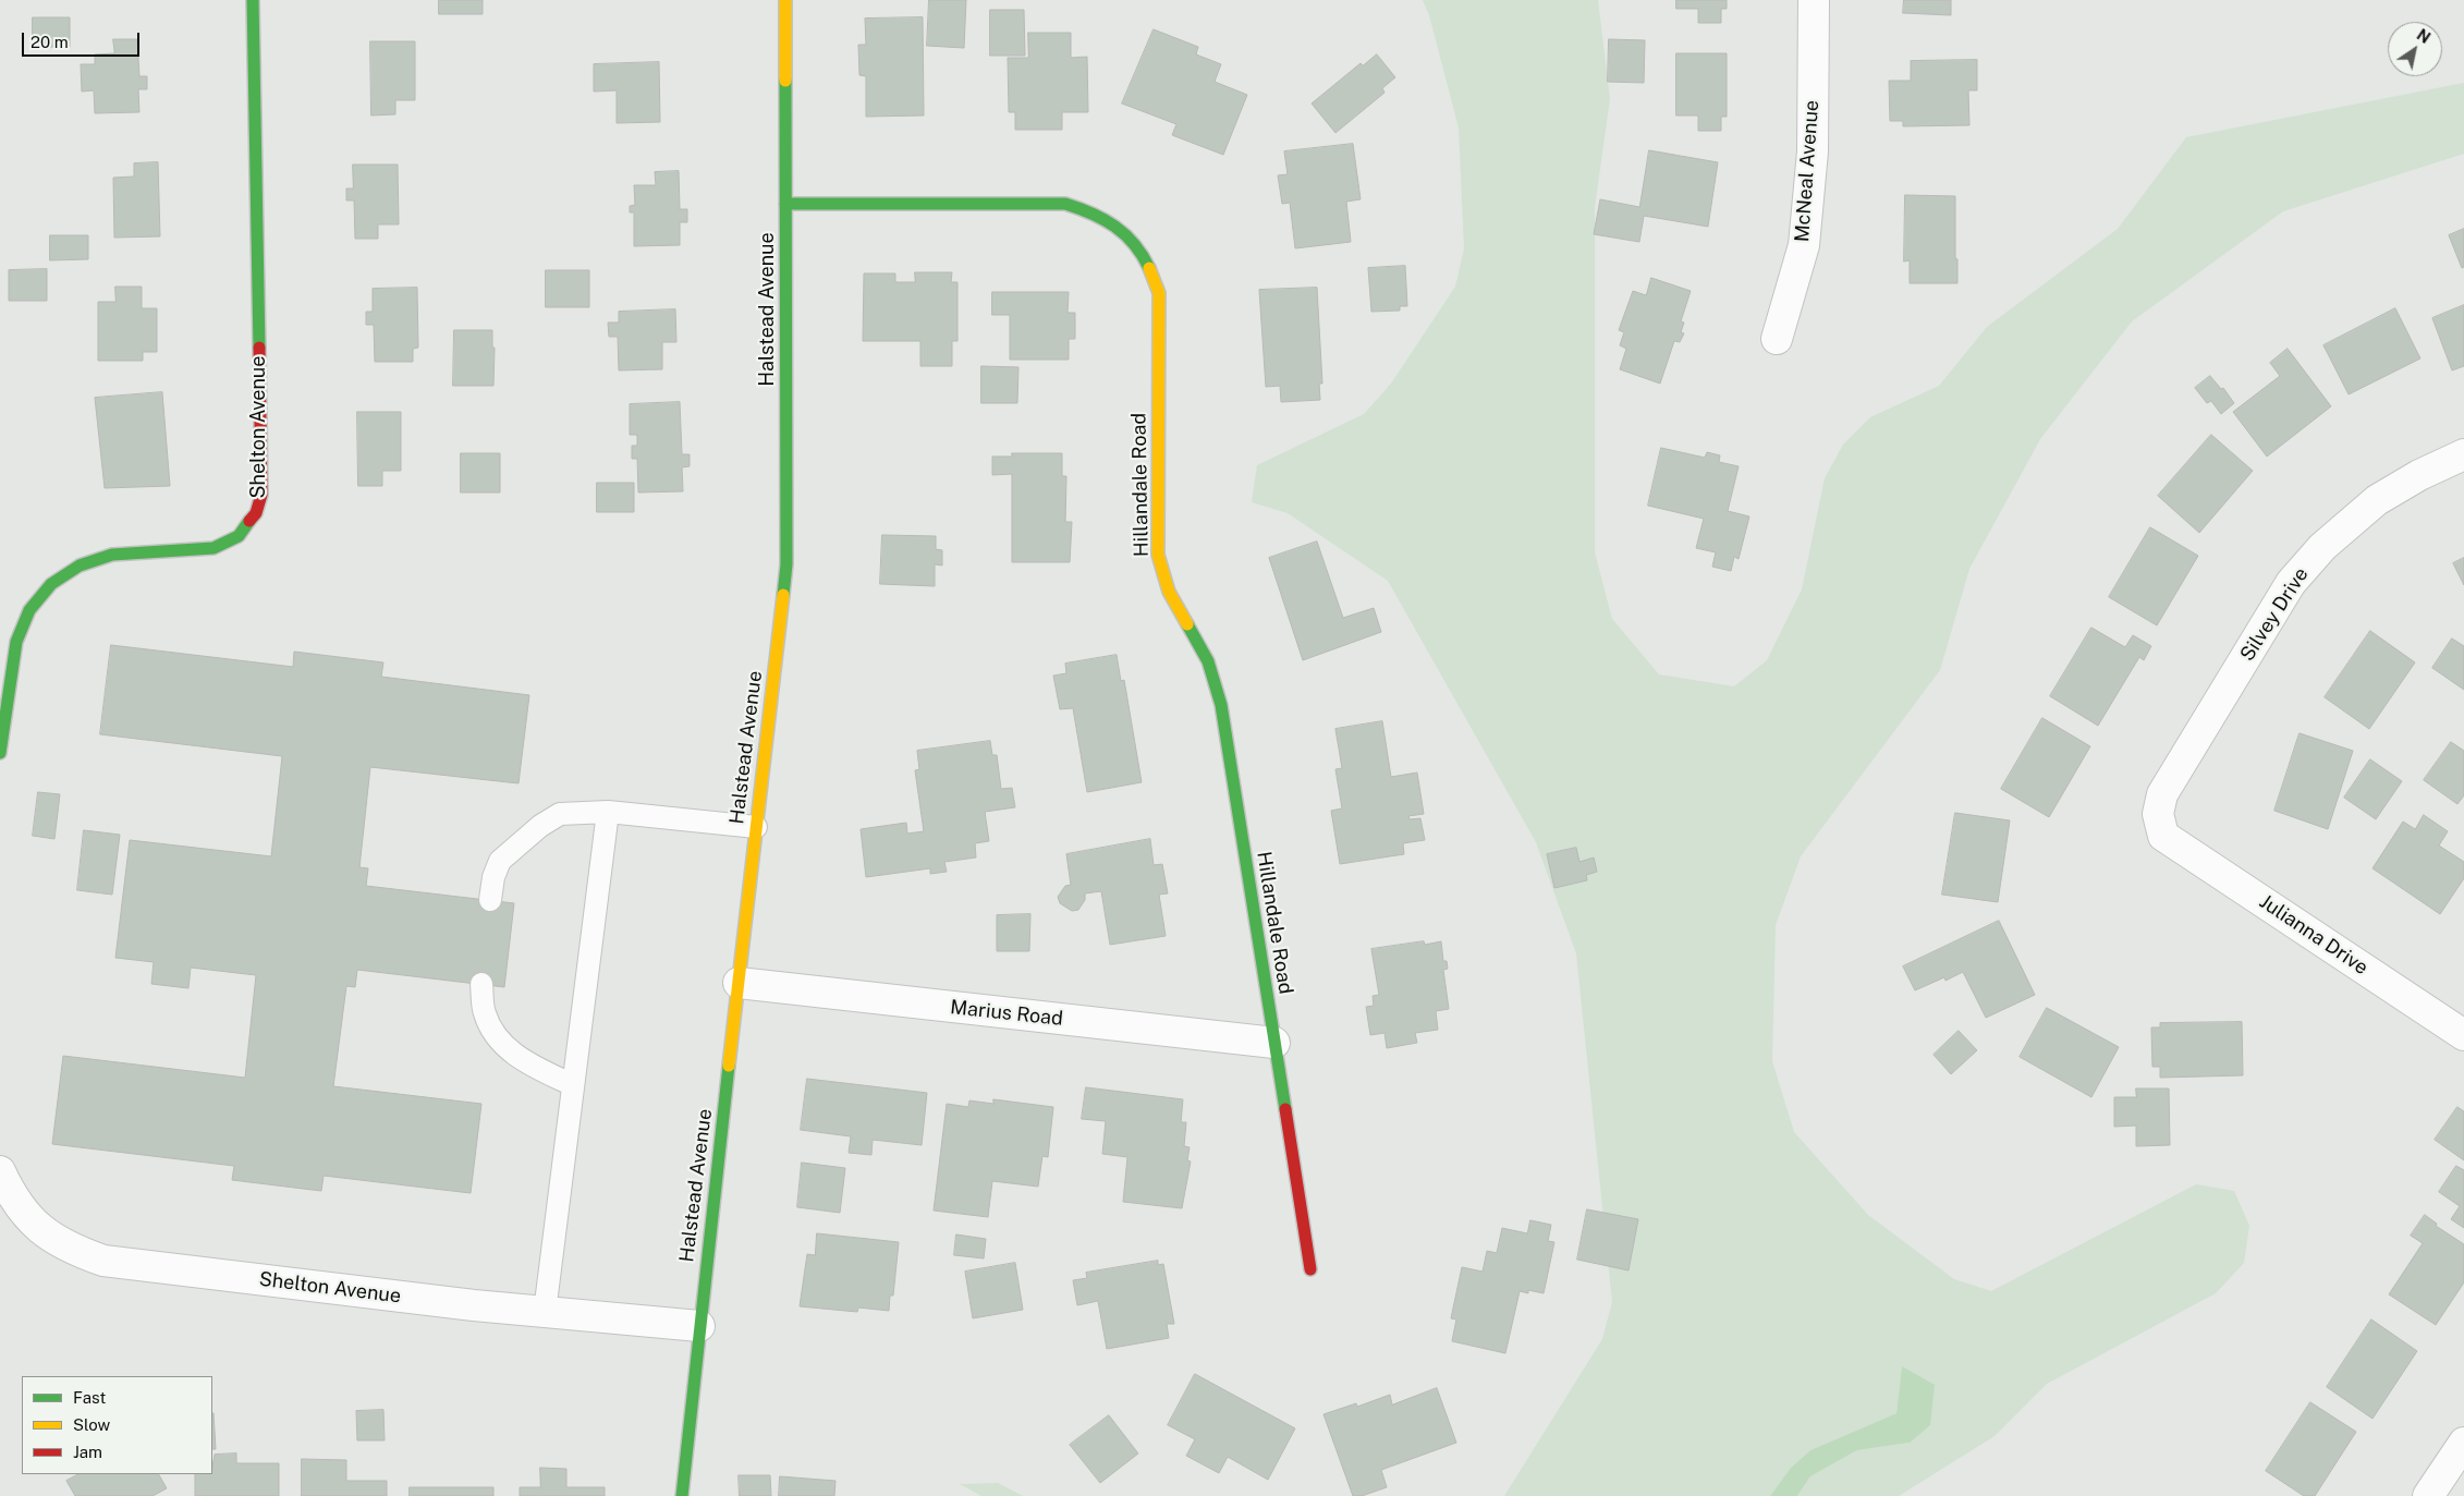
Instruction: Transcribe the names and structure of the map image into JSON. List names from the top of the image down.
{
  "streets": {
    "street": [
      "McNeal Avenue",
      "Halstead Avenue",
      "Shelton Avenue",
      "Hillandale Road",
      "Silvey Drive",
      "Julianna Drive",
      "Marius Road"
    ]
  },
  "crossings": [
    ["Halstead Avenue", "Shelton Avenue"],
    ["Halstead Avenue", "Hillandale Road"],
    ["Halstead Avenue", "Marius Road"],
    ["Hillandale Road", "Marius Road"],
    ["Silvey Drive", "Julianna Drive"]
  ],
  "legend": ["Fast", "Slow", "Jam"],
  "scale_bar": "20 m",
  "north": "top right"
}
